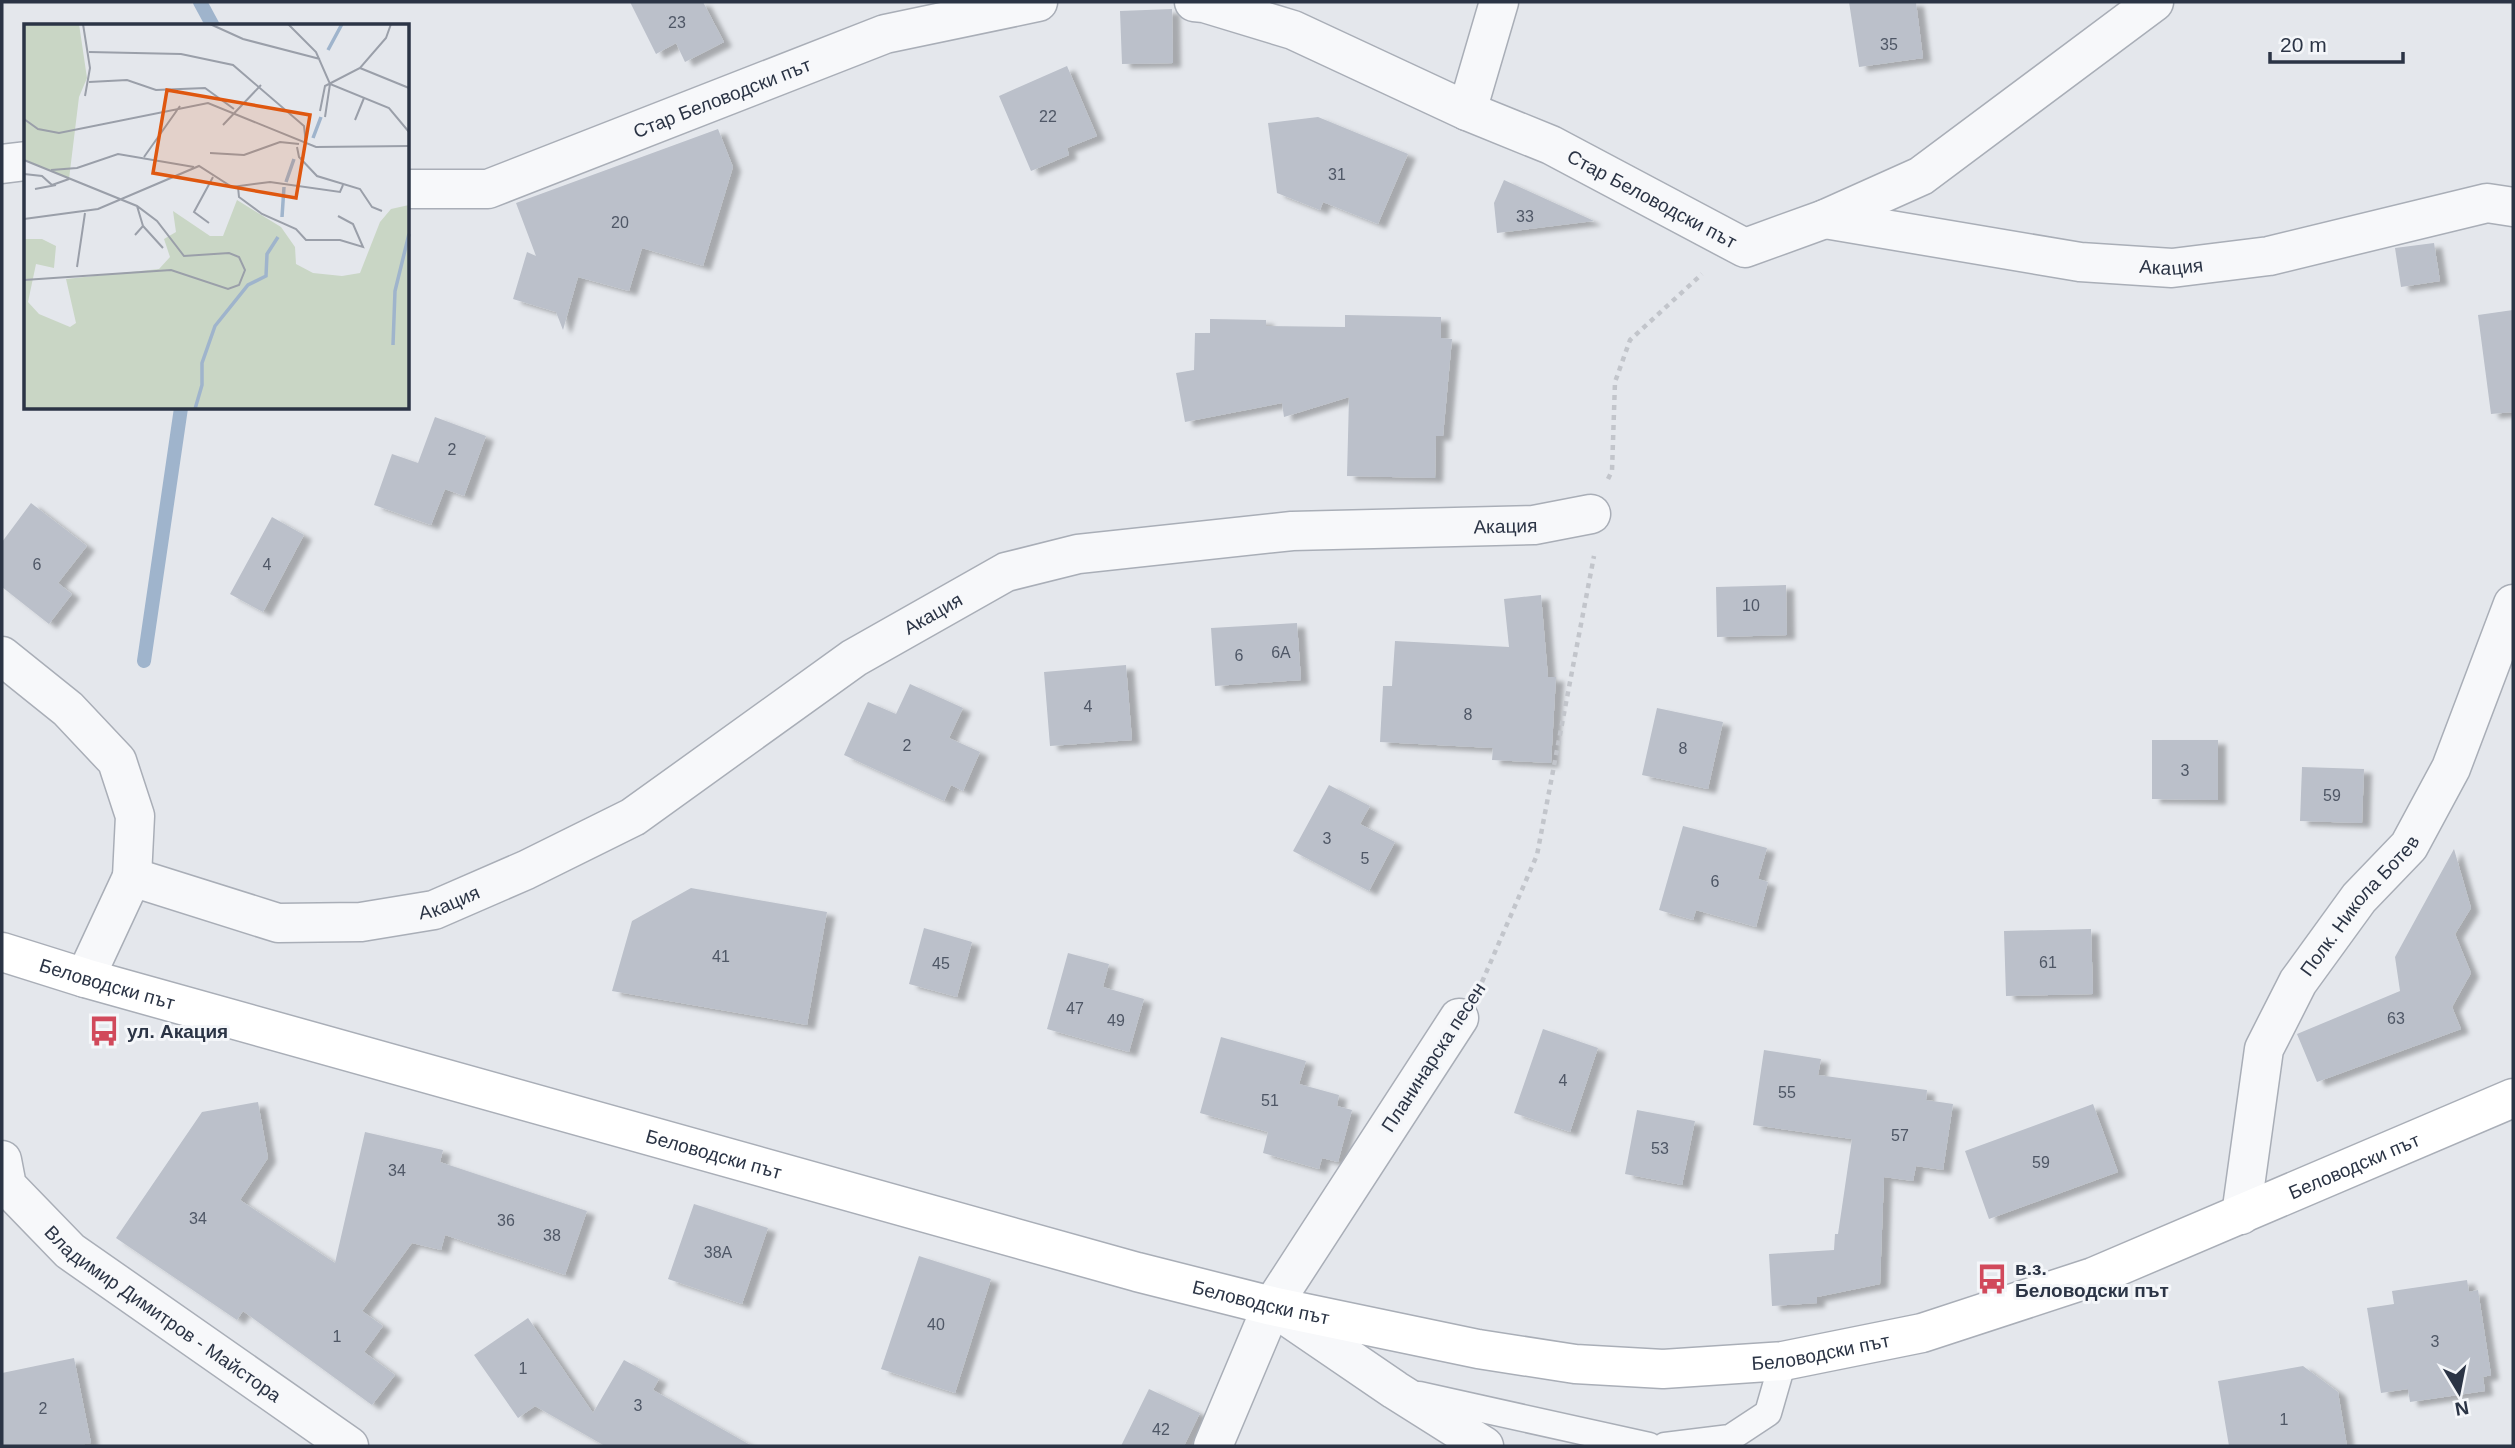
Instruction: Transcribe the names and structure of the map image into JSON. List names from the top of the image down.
{
  "streets": {
    "street": [
      "Стар Беловодски път",
      "Акация",
      "Полк. Никола Ботев",
      "Беловодски път",
      "Планинарска песен",
      "Владимир Димитров - Майстора"
    ]
  },
  "crossings": [
    ["Стар Беловодски път", "Акация"],
    ["Акация", "Планинарска песен"],
    ["Полк. Никола Ботев", "Беловодски път"],
    ["Беловодски път", "Планинарска песен"]
  ],
  "places": {
    "bus stop": ["ул. Акация", "в.з. Беловодски път"]
  },
  "house_numbers": [
    "23",
    "35",
    "22",
    "31",
    "33",
    "20",
    "2",
    "6",
    "4",
    "10",
    "6А",
    "6",
    "4",
    "8",
    "2",
    "8",
    "3",
    "59",
    "3",
    "5",
    "6",
    "41",
    "61",
    "45",
    "47",
    "63",
    "49",
    "4",
    "55",
    "51",
    "57",
    "53",
    "59",
    "34",
    "34",
    "36",
    "38",
    "38А",
    "40",
    "1",
    "3",
    "1",
    "3",
    "2",
    "1",
    "42"
  ],
  "scale_bar": "20 m",
  "north": "bottom"
}
